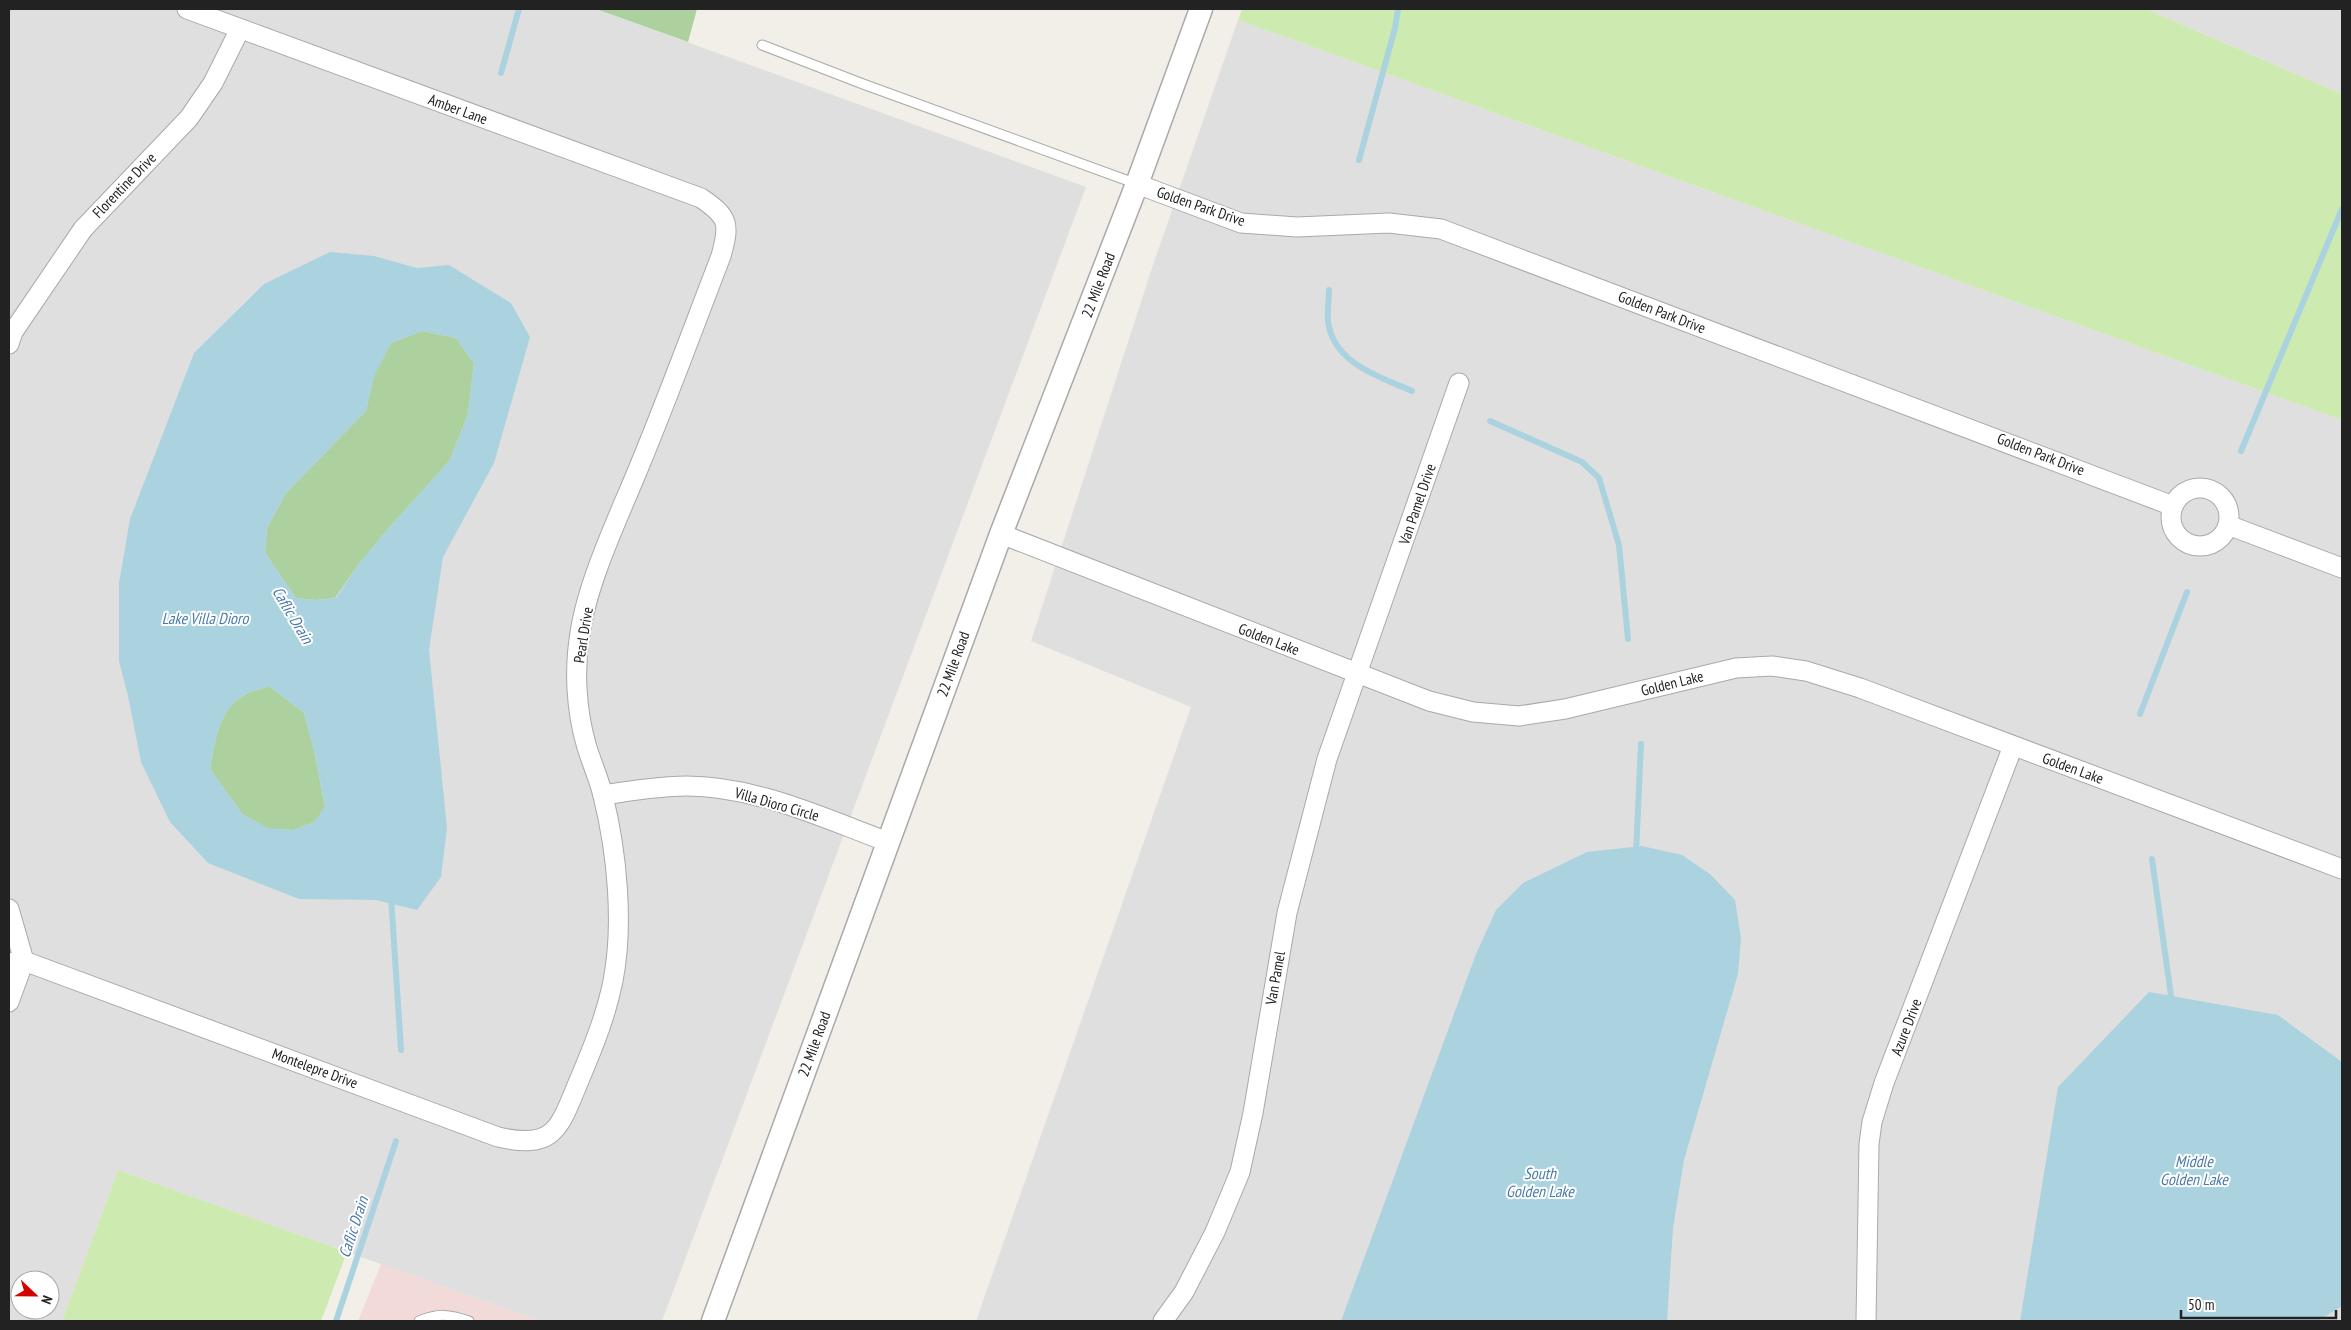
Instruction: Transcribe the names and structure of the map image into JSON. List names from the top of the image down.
{
  "streets": {
    "street": [
      "Amber Lane",
      "Florentine Drive",
      "Golden Park Drive",
      "22 Mile Road",
      "Van Pamel Drive",
      "Pearl Drive",
      "Golden Lake",
      "Villa Dioro Circle",
      "Van Pamel",
      "Azure Drive",
      "Montelepre Drive"
    ]
  },
  "crossings": [
    ["Amber Lane", "Florentine Drive"],
    ["Amber Lane", "Pearl Drive"],
    ["Golden Park Drive", "22 Mile Road"],
    ["22 Mile Road", "Golden Lake"],
    ["22 Mile Road", "Villa Dioro Circle"],
    ["Van Pamel Drive", "Van Pamel"],
    ["Pearl Drive", "Villa Dioro Circle"],
    ["Pearl Drive", "Montelepre Drive"],
    ["Golden Lake", "Van Pamel"],
    ["Golden Lake", "Azure Drive"]
  ],
  "water": [
    "Caflic Drain",
    "Lake Villa Dioro",
    "Middle Golden Lake",
    "South Golden Lake"
  ],
  "scale_bar": "50 m",
  "north": "right"
}
